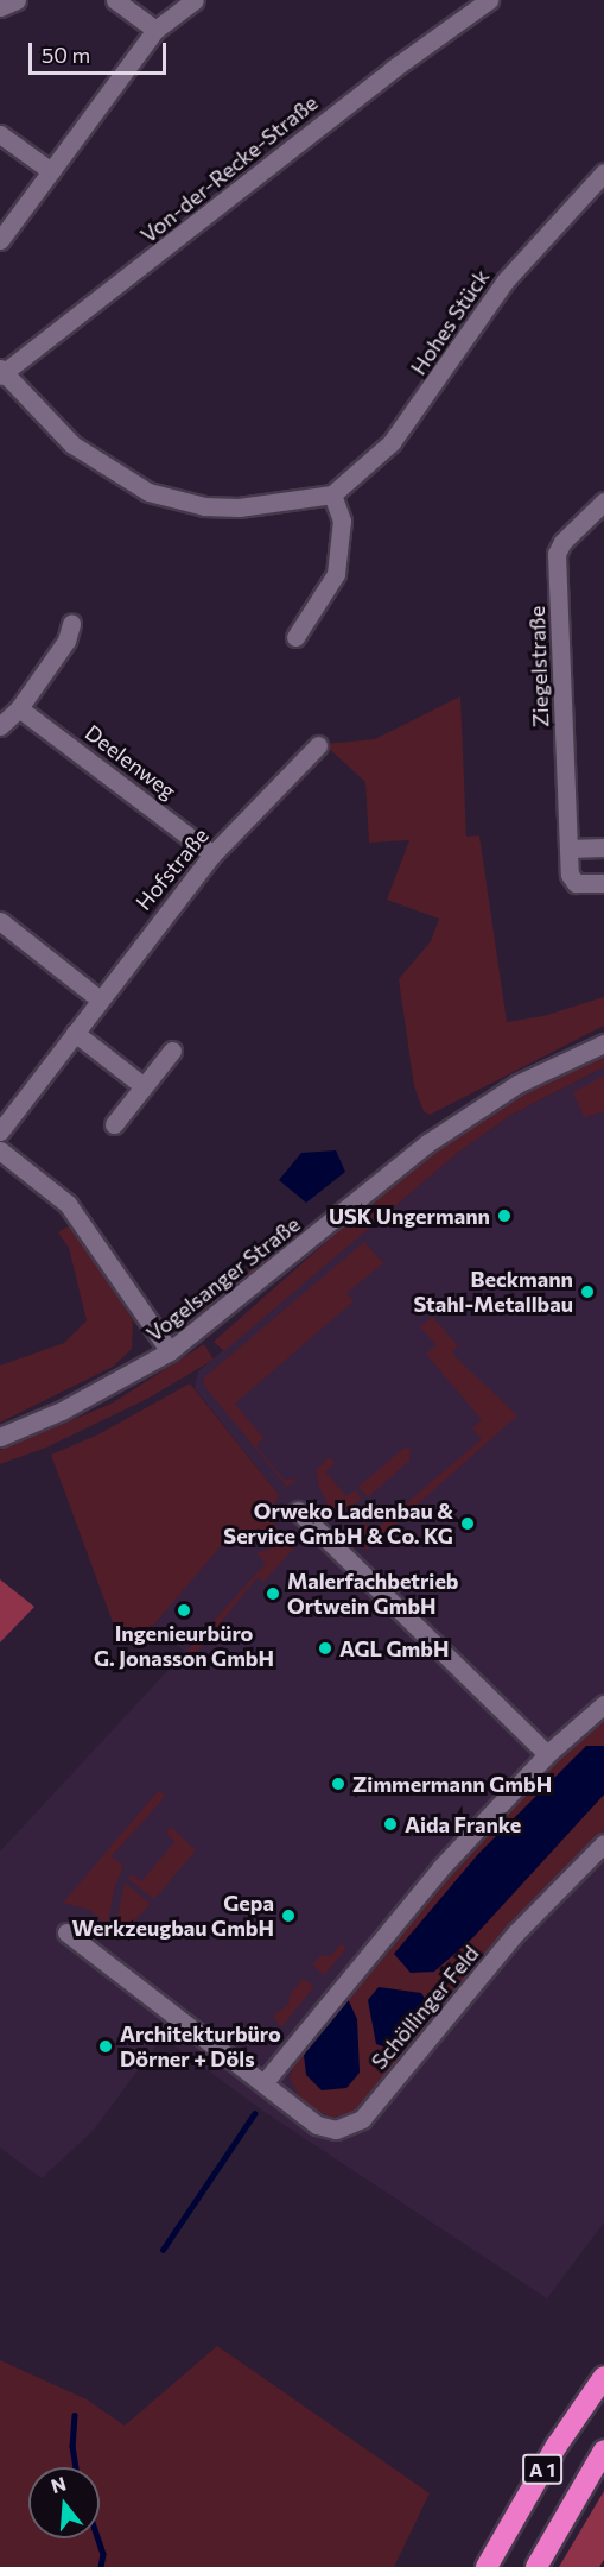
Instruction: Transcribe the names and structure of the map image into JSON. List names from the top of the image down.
{
  "streets": {
    "highway": ["A 1"],
    "street": [
      "Von-der-Recke-Straße",
      "Hohes Stück",
      "Ziegelstraße",
      "Deelenweg",
      "Hofstraße",
      "Vogelsanger Straße",
      "Schöllinger Feld"
    ]
  },
  "crossings": [
    ["Deelenweg", "Hofstraße"]
  ],
  "places": [
    "USK Ungermann",
    "Beckmann Stahl-Metallbau",
    "Orweko Ladenbau & Service GmbH & Co. KG",
    "Malerfachbetrieb Ortwein GmbH",
    "Ingenieurbüro G. Jonasson GmbH",
    "AGL GmbH",
    "Zimmermann GmbH",
    "Aida Franke",
    "Gepa Werkzeugbau GmbH",
    "Architekturbüro Dörner + Döls"
  ],
  "scale_bar": "50 m",
  "north": "top"
}
